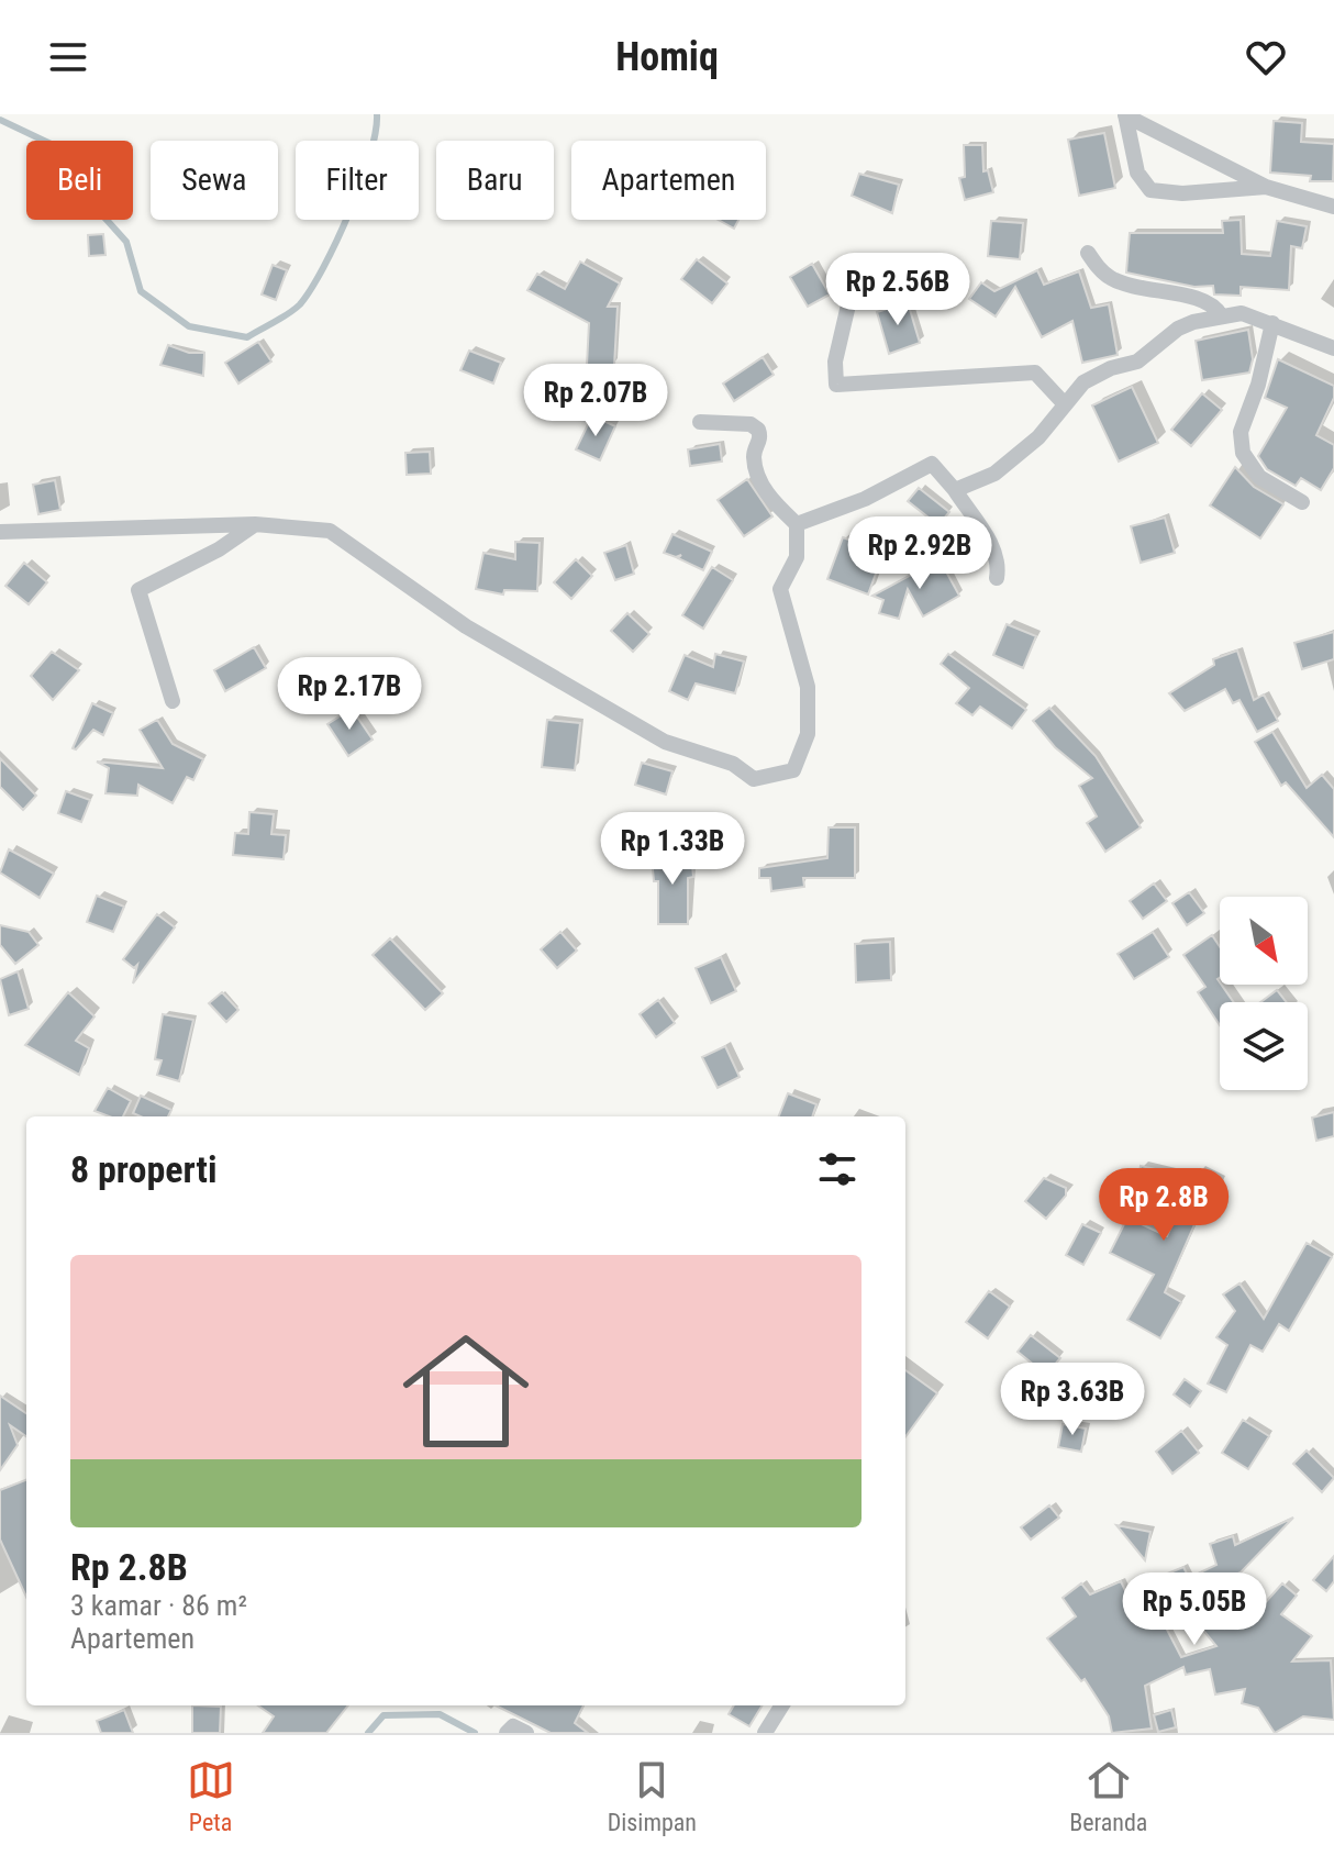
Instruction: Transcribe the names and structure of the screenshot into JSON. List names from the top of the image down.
{
  "north": "bottom right",
  "page": {
    "header": "Homiq",
    "chip": [
      "Beli",
      "Sewa",
      "Filter",
      "Baru",
      "Apartemen"
    ],
    "price": [
      "Rp 2.56B",
      "Rp 2.07B",
      "Rp 2.92B",
      "Rp 2.17B",
      "Rp 1.33B",
      "Rp 2.8B",
      "Rp 3.63B",
      "Rp 5.05B"
    ],
    "heading": "8 properti",
    "list": [
      {
        "name": "Rp 2.8B",
        "note": "3 kamar · 86 m² · Apartemen"
      }
    ],
    "tabs": ["Peta", "Disimpan", "Beranda"]
  }
}
